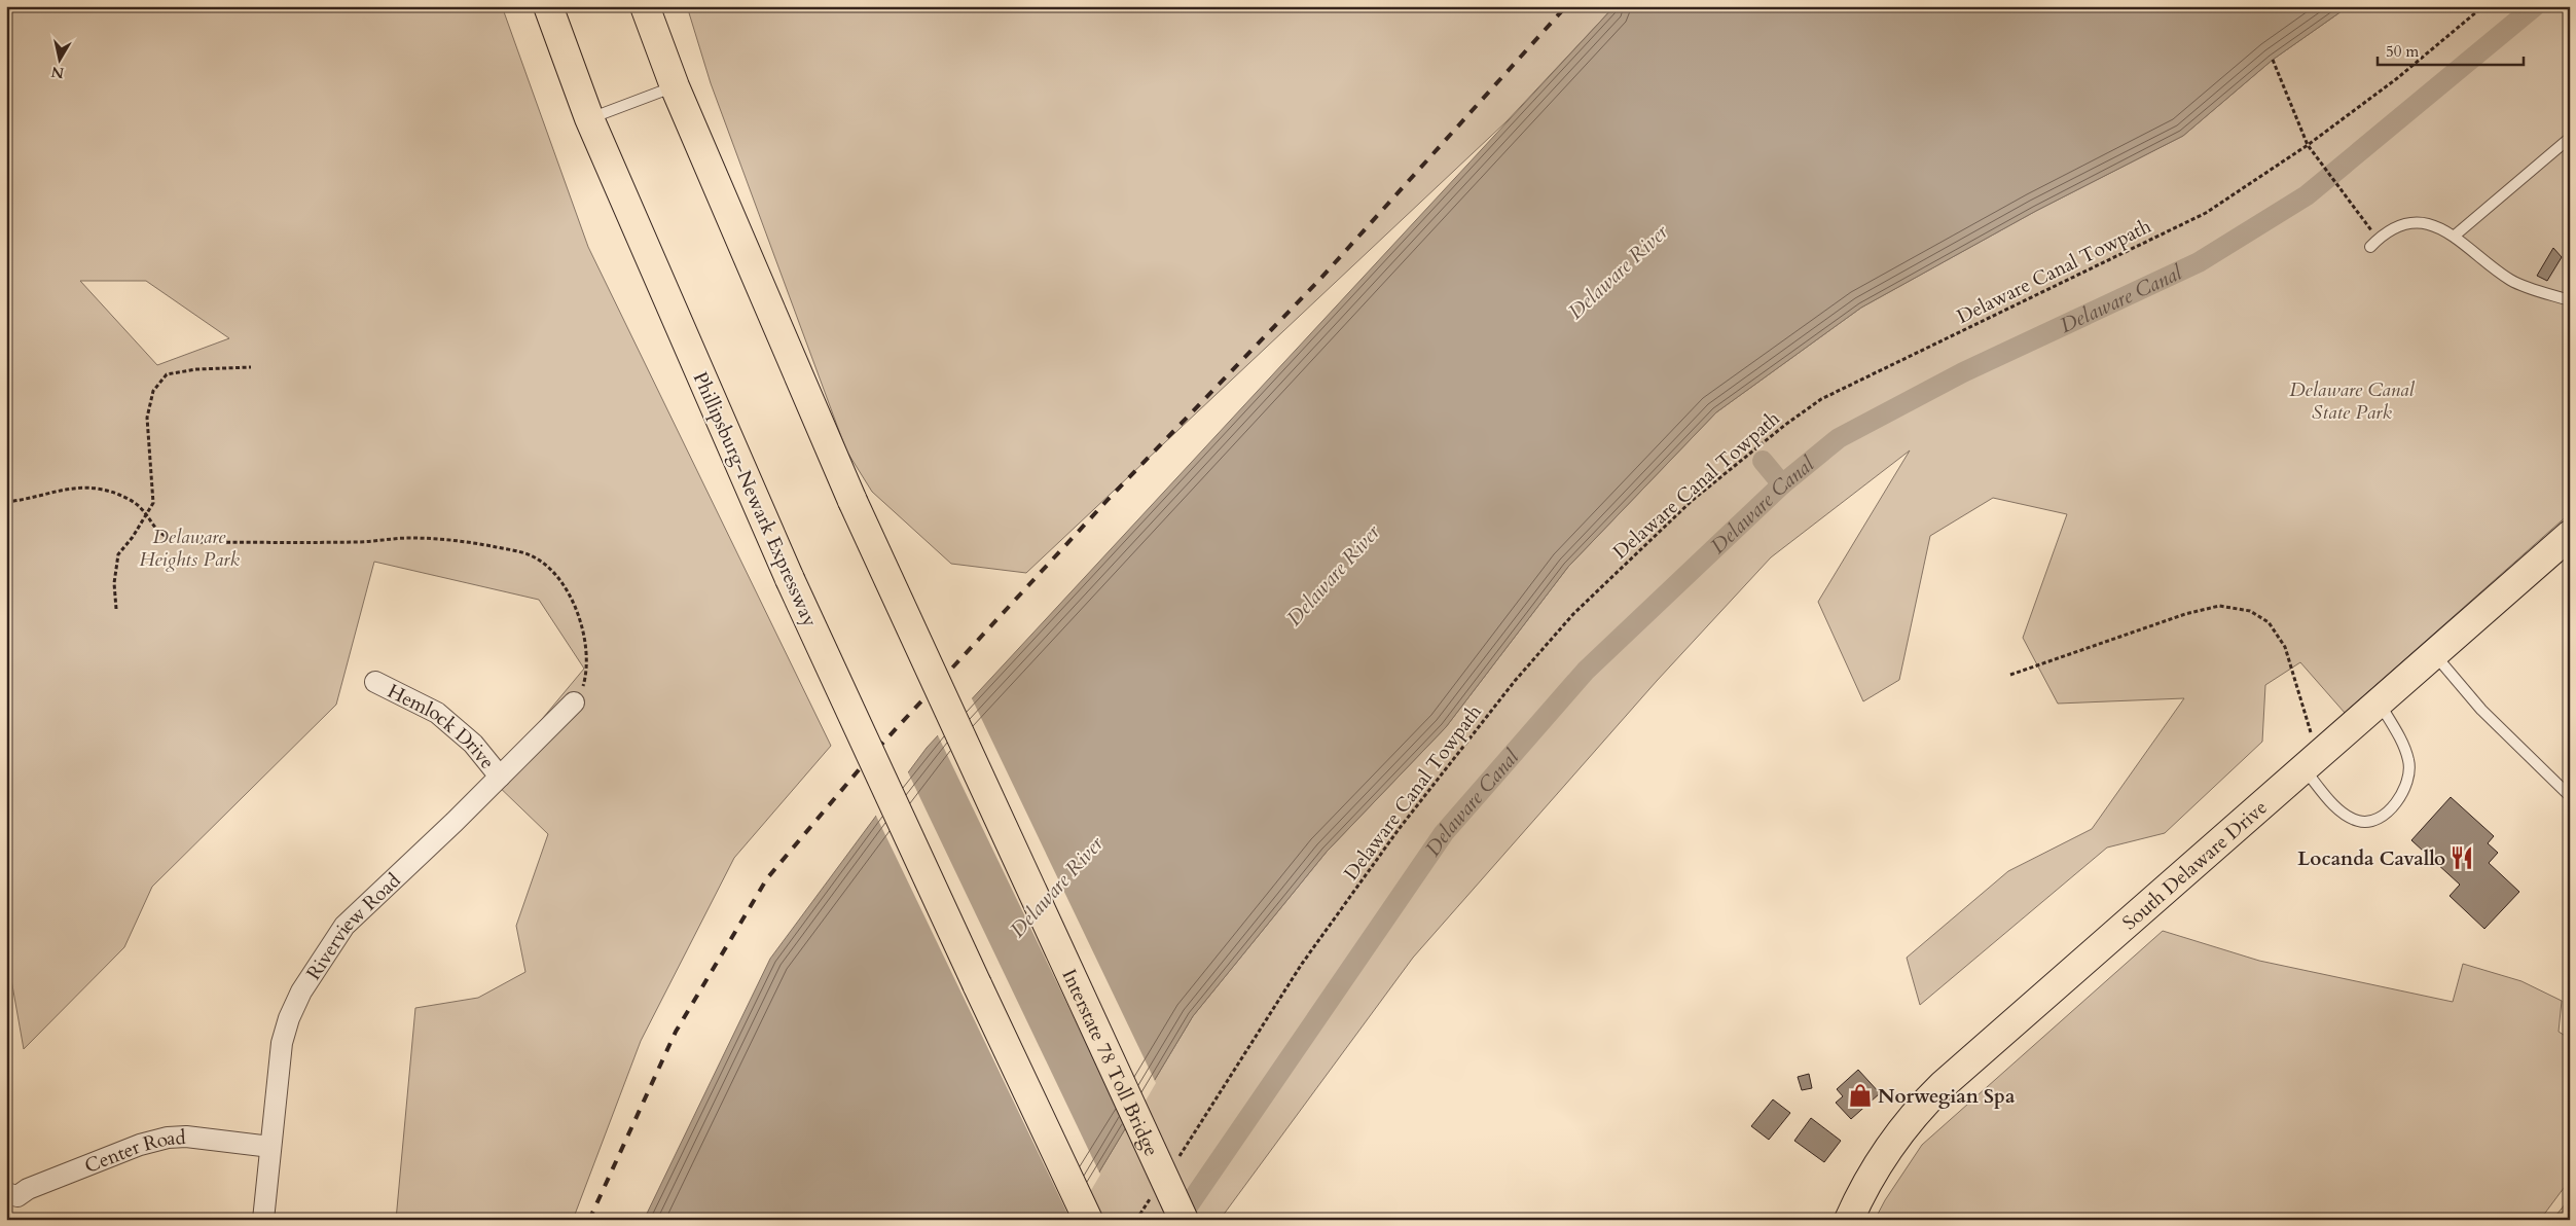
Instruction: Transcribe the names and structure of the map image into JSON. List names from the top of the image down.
{
  "streets": {
    "highway": ["Phillipsburg-Newark Expressway", "South Delaware Drive", "Interstate 78 Toll Bridge"],
    "street": ["Hemlock Drive", "Riverview Road", "Center Road"],
    "path": ["Delaware Canal Towpath"]
  },
  "crossings": [
    ["Hemlock Drive", "Riverview Road"],
    ["Riverview Road", "Center Road"]
  ],
  "water": ["Delaware River", "Delaware Canal"],
  "parks": ["Delaware Canal State Park", "Delaware Heights Park"],
  "places": {
    "restaurant": ["Locanda Cavallo"],
    "shop": ["Norwegian Spa"]
  },
  "scale_bar": "50 m",
  "north": "bottom"
}
